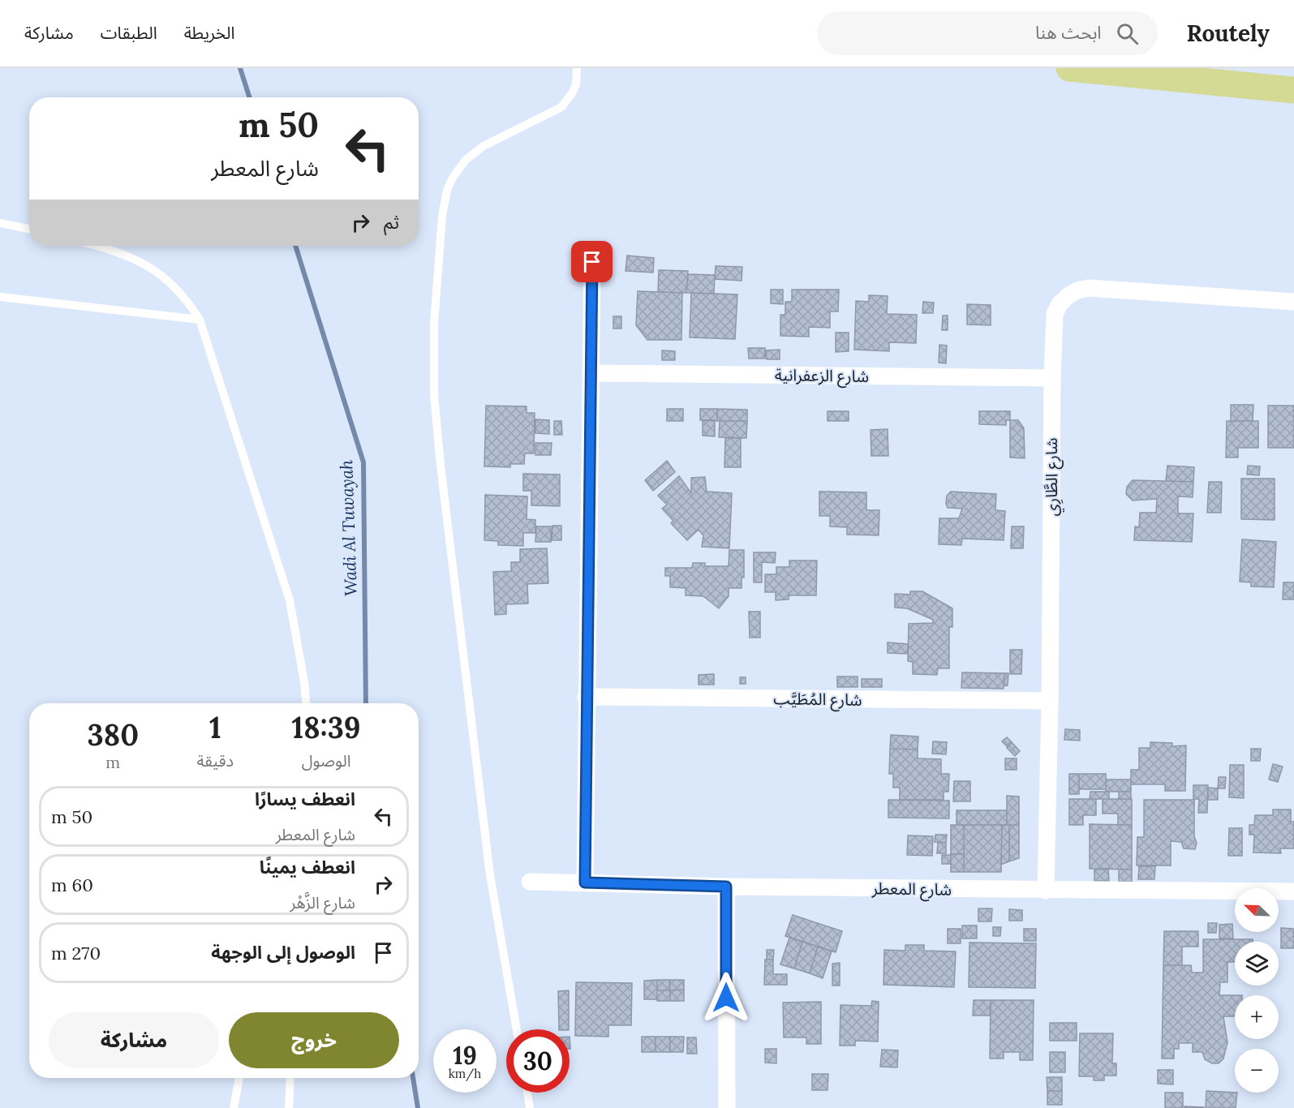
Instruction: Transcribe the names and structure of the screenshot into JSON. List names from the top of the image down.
{
  "streets": {
    "street": [
      "شارع الزعفرانية",
      "شارع الطَّارِي",
      "شارع المُطَيَّب",
      "شارع المعطر"
    ]
  },
  "crossings": [
    ["شارع الزعفرانية", "شارع الطَّارِي"],
    ["شارع الطَّارِي", "شارع المُطَيَّب"],
    ["شارع الطَّارِي", "شارع المعطر"]
  ],
  "water": ["Wadi Al Tuwayah"],
  "north": "top left",
  "page": {
    "header": "Routely",
    "search": "ابحث هنا",
    "nav": ["الخريطة", "الطبقات", "مشاركة"],
    "turn": ["50 m", "شارع المعطر"],
    "then": "ثم",
    "eta": [
      "18:39",
      "الوصول",
      "1",
      "دقيقة",
      "380",
      "m"
    ],
    "list": [
      {
        "name": "انعطف يسارًا",
        "note": "شارع المعطر",
        "value": "50 m"
      },
      {
        "name": "انعطف يمينًا",
        "note": "شارع الزَّهْر",
        "value": "60 m"
      },
      {
        "name": "الوصول إلى الوجهة",
        "value": "270 m"
      }
    ],
    "map_buttons": ["+", "−"],
    "buttons": ["خروج", "مشاركة"],
    "speed": "19 km/h",
    "limit": "30"
  }
}
